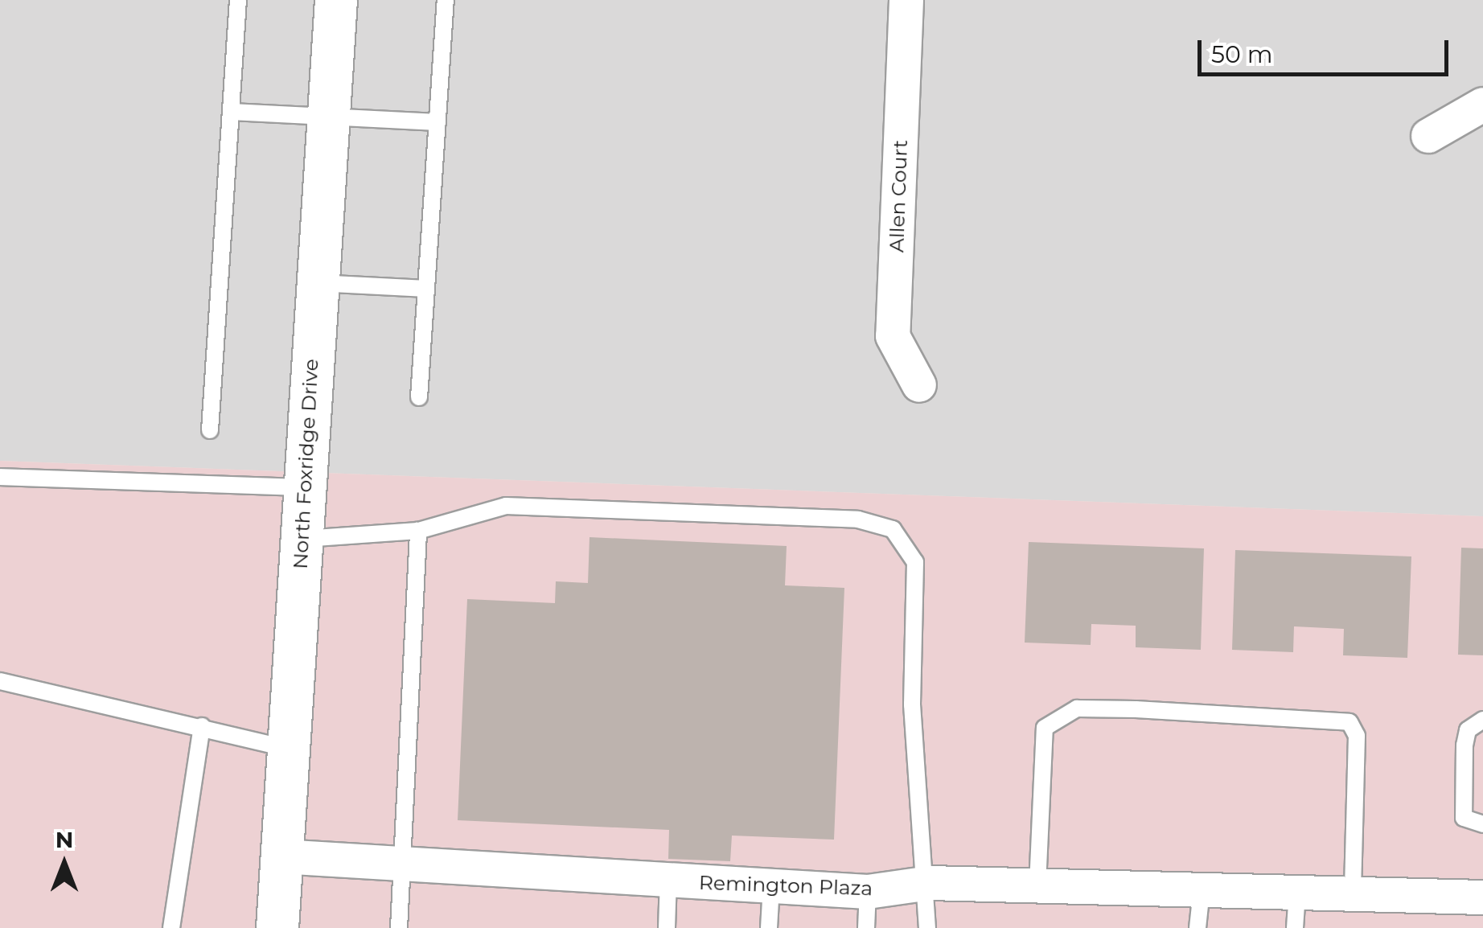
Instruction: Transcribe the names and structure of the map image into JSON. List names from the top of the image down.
{
  "streets": {
    "street": ["Allen Court", "North Foxridge Drive", "Remington Plaza"]
  },
  "crossings": [
    ["North Foxridge Drive", "Remington Plaza"]
  ],
  "scale_bar": "50 m",
  "north": "top"
}
